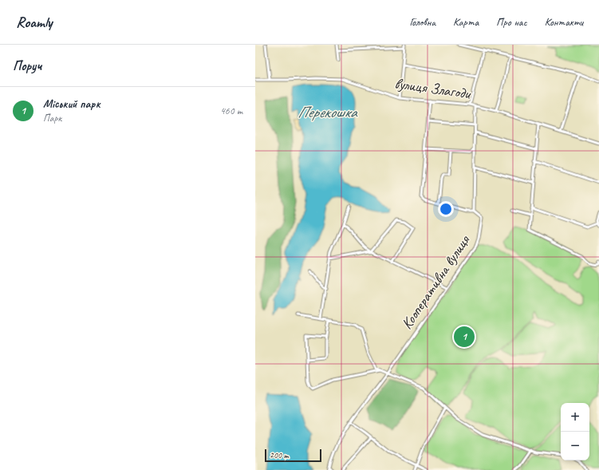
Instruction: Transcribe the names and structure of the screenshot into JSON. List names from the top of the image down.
{
  "streets": {
    "street": ["вулиця Злагоди", "Кооперативна вулиця"]
  },
  "water": ["Перекошка"],
  "scale_bar": "200 m",
  "page": {
    "header": "Roamly",
    "nav": [
      "Головна",
      "Карта",
      "Про нас",
      "Контакти"
    ],
    "heading": "Поруч",
    "list": [
      {
        "mark": "1",
        "name": "Міський парк",
        "note": "Парк",
        "value": "460 m"
      }
    ],
    "pins": "1",
    "map_buttons": ["+", "−"],
    "scale": "200 m"
  }
}
